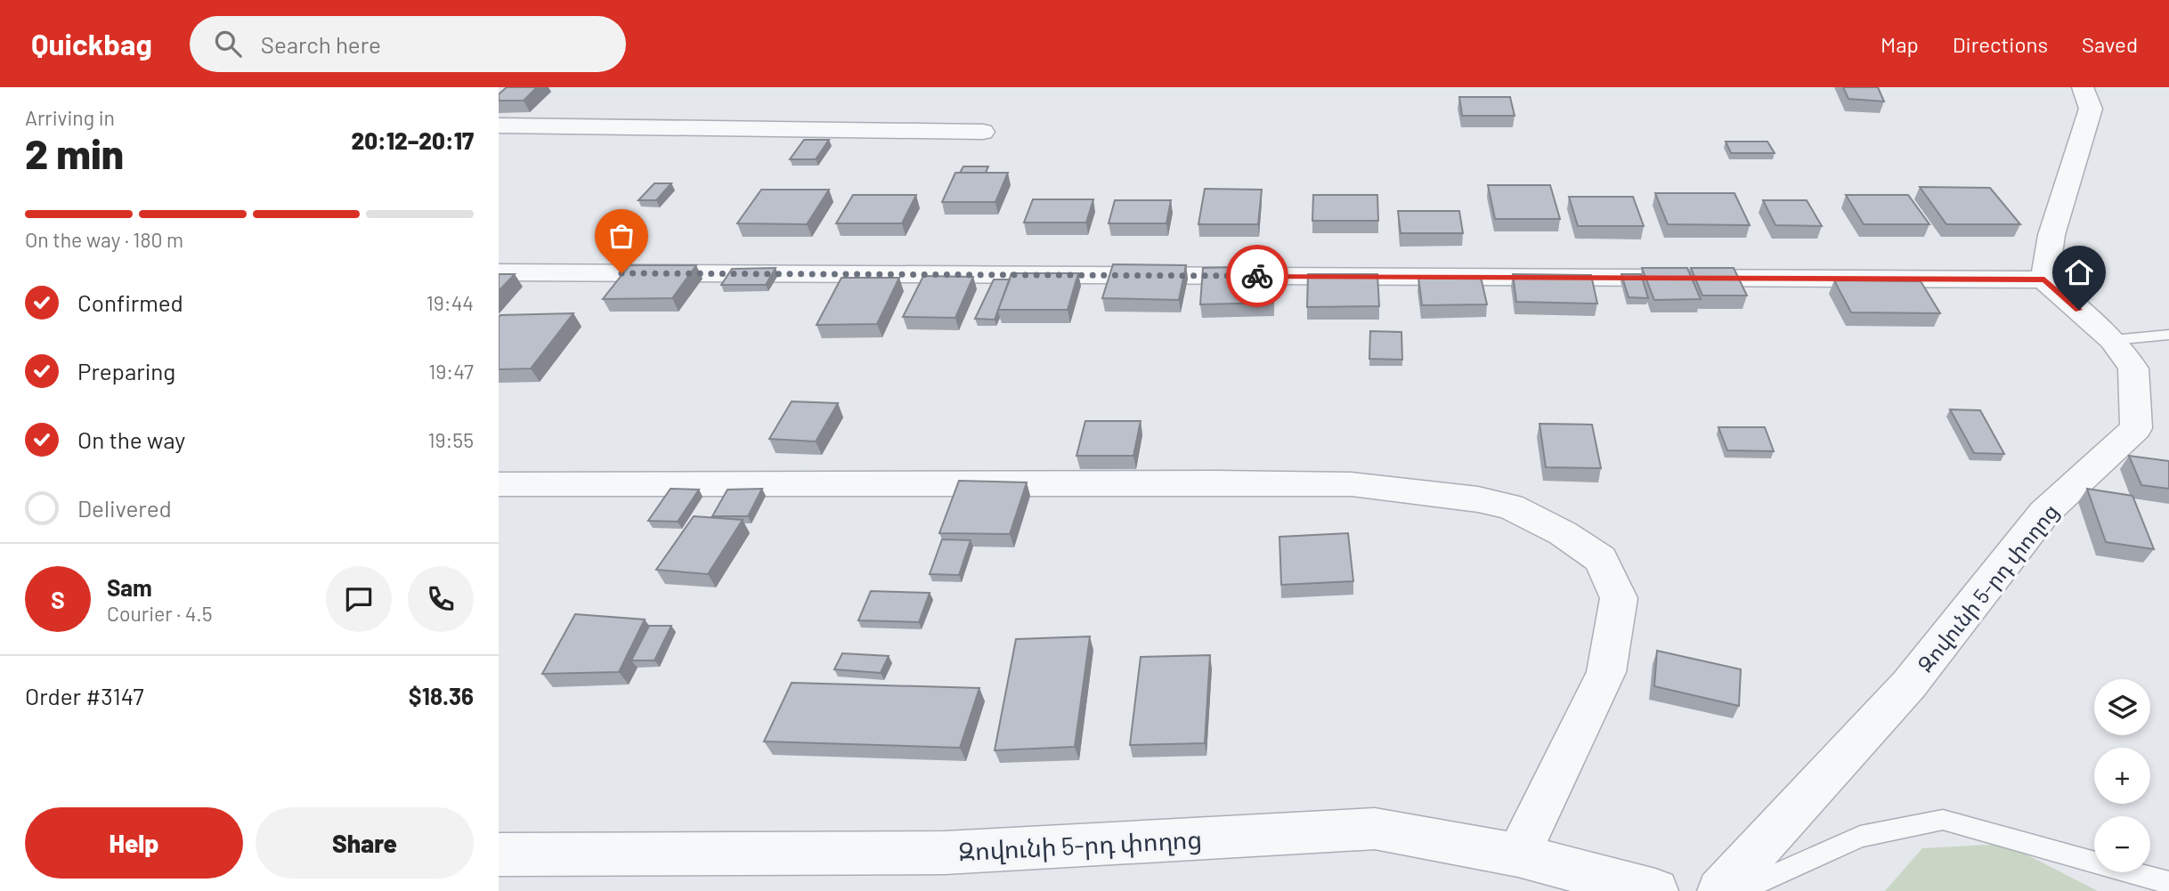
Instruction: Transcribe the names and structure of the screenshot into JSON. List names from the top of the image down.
{
  "streets": {
    "street": ["Զովունի 5-րդ փողոց"]
  },
  "page": {
    "header": "Quickbag",
    "search": "Search here",
    "nav": ["Map", "Directions", "Saved"],
    "heading": ["2 min", "Arriving in", "20:12–20:17"],
    "panel": [
      "Sam",
      "Courier · 4.5",
      "Order #3147",
      "$18.36"
    ],
    "bar": "On the way · 180 m",
    "list": [
      ["Confirmed", "19:44"],
      ["Preparing", "19:47"],
      ["On the way", "19:55"],
      "Delivered"
    ],
    "round": "S",
    "map_buttons": ["+", "−"],
    "buttons": ["Help", "Share"]
  }
}
